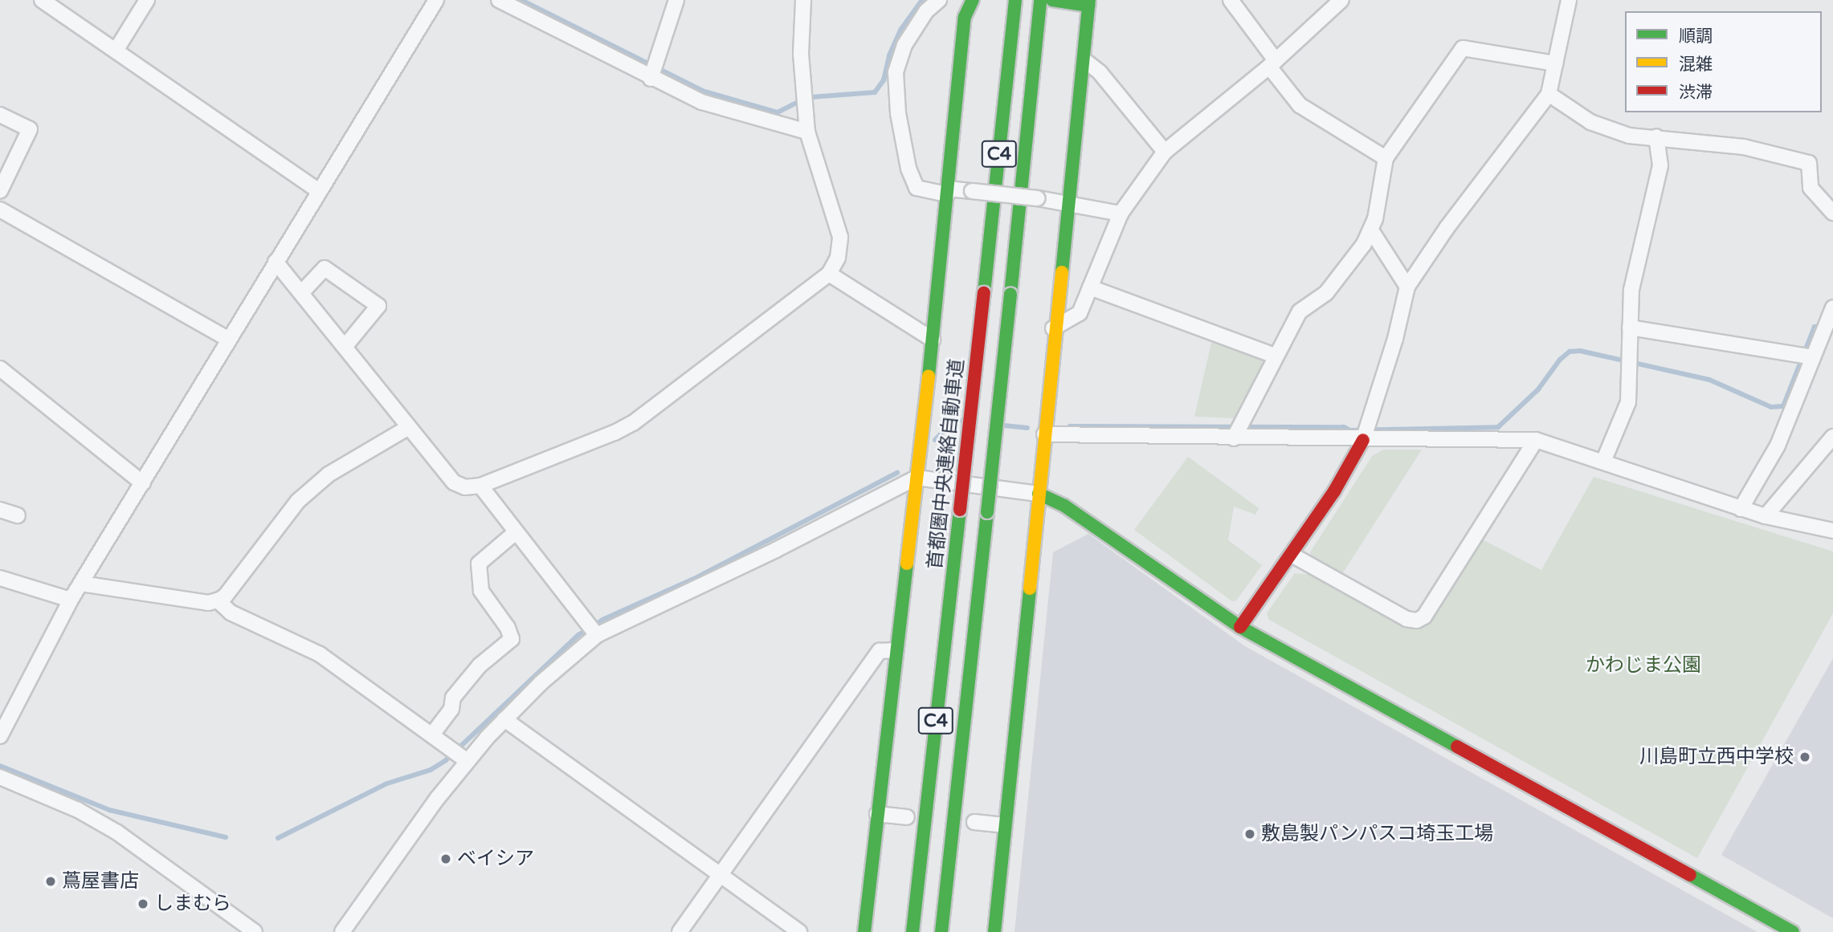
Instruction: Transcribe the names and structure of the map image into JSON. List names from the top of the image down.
{
  "streets": {
    "main road": ["C4", "首都圏中央連絡自動車道"]
  },
  "parks": ["かわじま公園"],
  "places": [
    "川島町立西中学校",
    "敷島製パンパスコ埼玉工場",
    "ベイシア",
    "蔦屋書店",
    "しまむら"
  ],
  "legend": ["順調", "混雑", "渋滞"]
}
